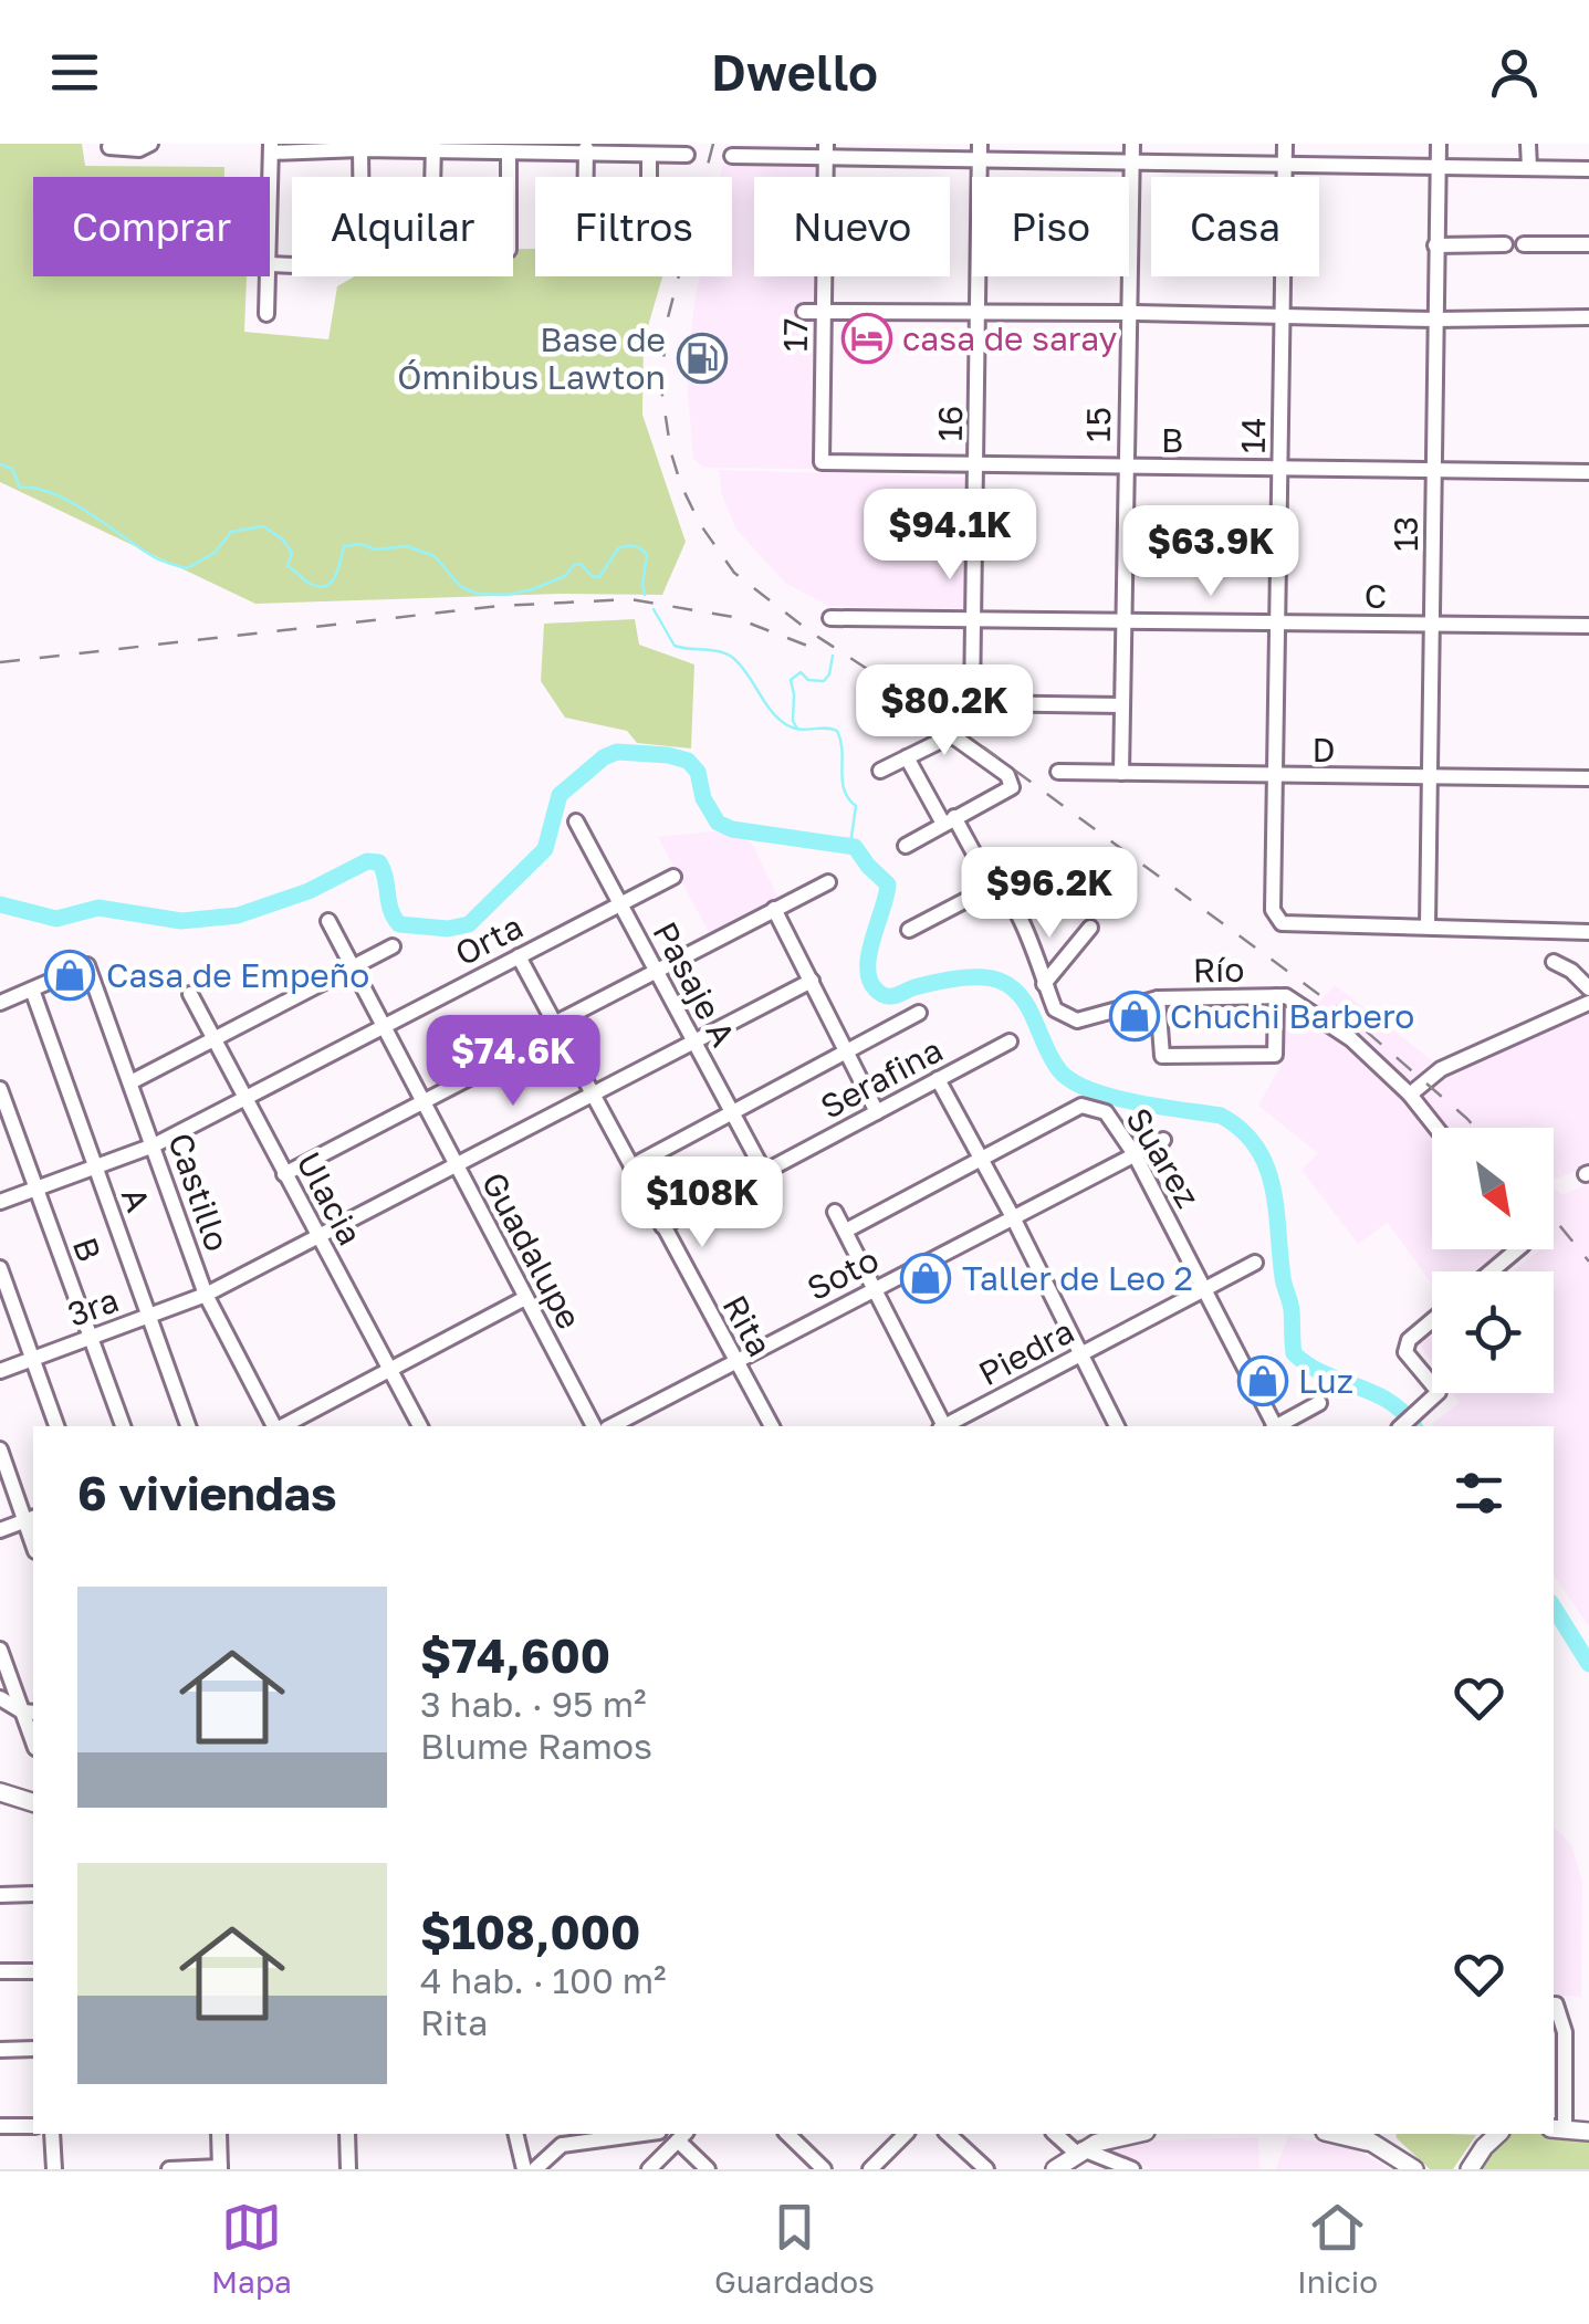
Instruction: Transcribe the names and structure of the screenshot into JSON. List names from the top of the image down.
{
  "streets": {
    "street": [
      "17",
      "16",
      "15",
      "14",
      "B",
      "13",
      "C",
      "D",
      "Orta",
      "Río",
      "Pasaje A",
      "Serafina",
      "Suarez",
      "Castillo",
      "Ulacia",
      "A",
      "Guadalupe",
      "Soto",
      "3ra",
      "Rita",
      "Piedra"
    ]
  },
  "crossings": [
    ["17", "B"],
    ["16", "15"],
    ["16", "B"],
    ["16", "C"],
    ["15", "B"],
    ["15", "C"],
    ["15", "D"],
    ["14", "B"],
    ["14", "13"],
    ["14", "C"],
    ["14", "D"],
    ["B", "13"],
    ["B", "Orta"],
    ["B", "3ra"],
    ["13", "C"],
    ["13", "D"],
    ["Orta", "Pasaje A"],
    ["Orta", "Castillo"],
    ["Orta", "Ulacia"],
    ["Orta", "A"],
    ["Orta", "Guadalupe"],
    ["Orta", "Rita"],
    ["Pasaje A", "Serafina"],
    ["Pasaje A", "3ra"],
    ["Serafina", "Rita"],
    ["Suarez", "Soto"],
    ["Suarez", "Piedra"],
    ["Castillo", "A"],
    ["Castillo", "3ra"],
    ["Ulacia", "3ra"],
    ["A", "3ra"],
    ["Guadalupe", "3ra"],
    ["Soto", "Rita"],
    ["3ra", "Rita"]
  ],
  "places": {
    "hotel": ["casa de saray"],
    "fuel station": ["Base de Ómnibus Lawton"],
    "shop": [
      "Casa de Empeño",
      "Chuchi Barbero",
      "Taller de Leo 2",
      "Luz"
    ]
  },
  "north": "bottom right",
  "page": {
    "header": "Dwello",
    "chip": [
      "Comprar",
      "Alquilar",
      "Filtros",
      "Nuevo",
      "Piso",
      "Casa"
    ],
    "price": [
      "$94.1K",
      "$63.9K",
      "$80.2K",
      "$96.2K",
      "$74.6K",
      "$108K"
    ],
    "heading": "6 viviendas",
    "list": [
      {
        "name": "$74,600",
        "note": "3 hab. · 95 m² · Blume Ramos"
      },
      {
        "name": "$108,000",
        "note": "4 hab. · 100 m² · Rita"
      }
    ],
    "tabs": ["Mapa", "Guardados", "Inicio"]
  }
}
